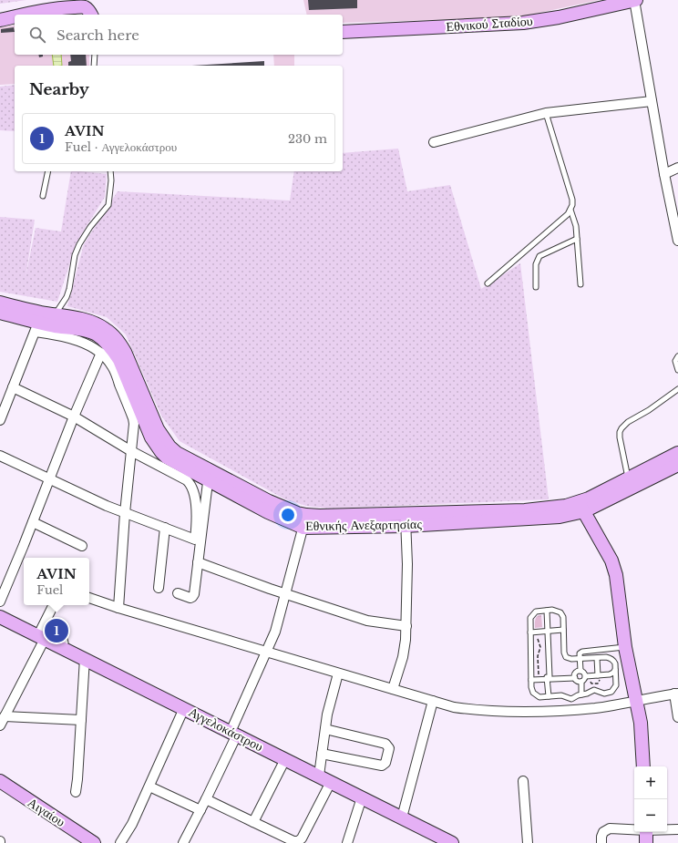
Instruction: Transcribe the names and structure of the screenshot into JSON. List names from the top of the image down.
{
  "streets": {
    "street": [
      "Εθνικού Σταδίου",
      "Εθνικής Ανεξαρτησίας",
      "Αγγελοκάστρου",
      "Αιγαίου"
    ]
  },
  "page": {
    "search": "Search here",
    "heading": "Nearby",
    "list": [
      {
        "mark": "1",
        "name": "AVIN",
        "note": "Fuel · Αγγελοκάστρου",
        "value": "230 m"
      }
    ],
    "popup": ["AVIN", "Fuel"],
    "pins": "1",
    "map_buttons": ["+", "−"]
  }
}
